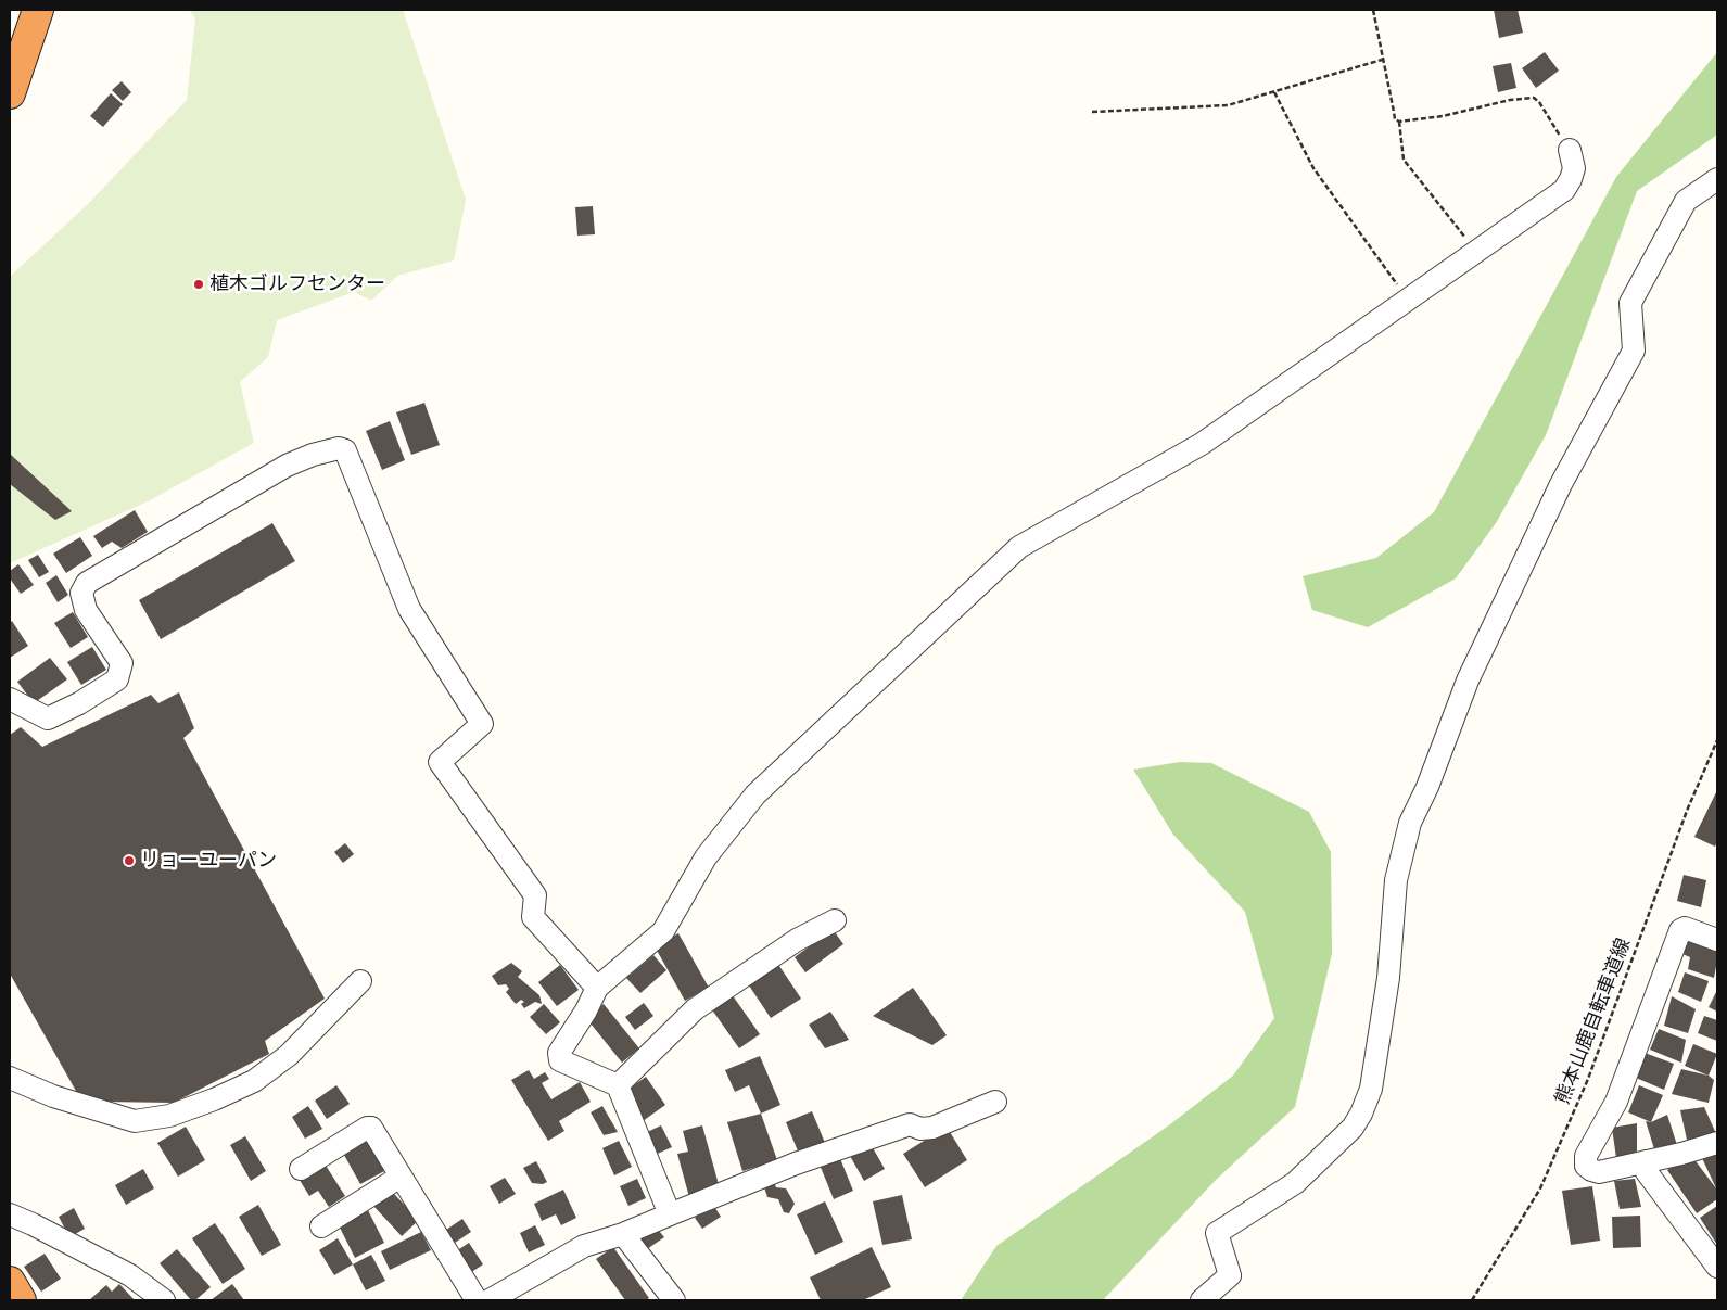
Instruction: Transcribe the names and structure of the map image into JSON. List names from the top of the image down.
{
  "streets": {
    "path": ["熊本山鹿自転車道線"]
  },
  "places": ["植木ゴルフセンター", "リョーユーパン"]
}
